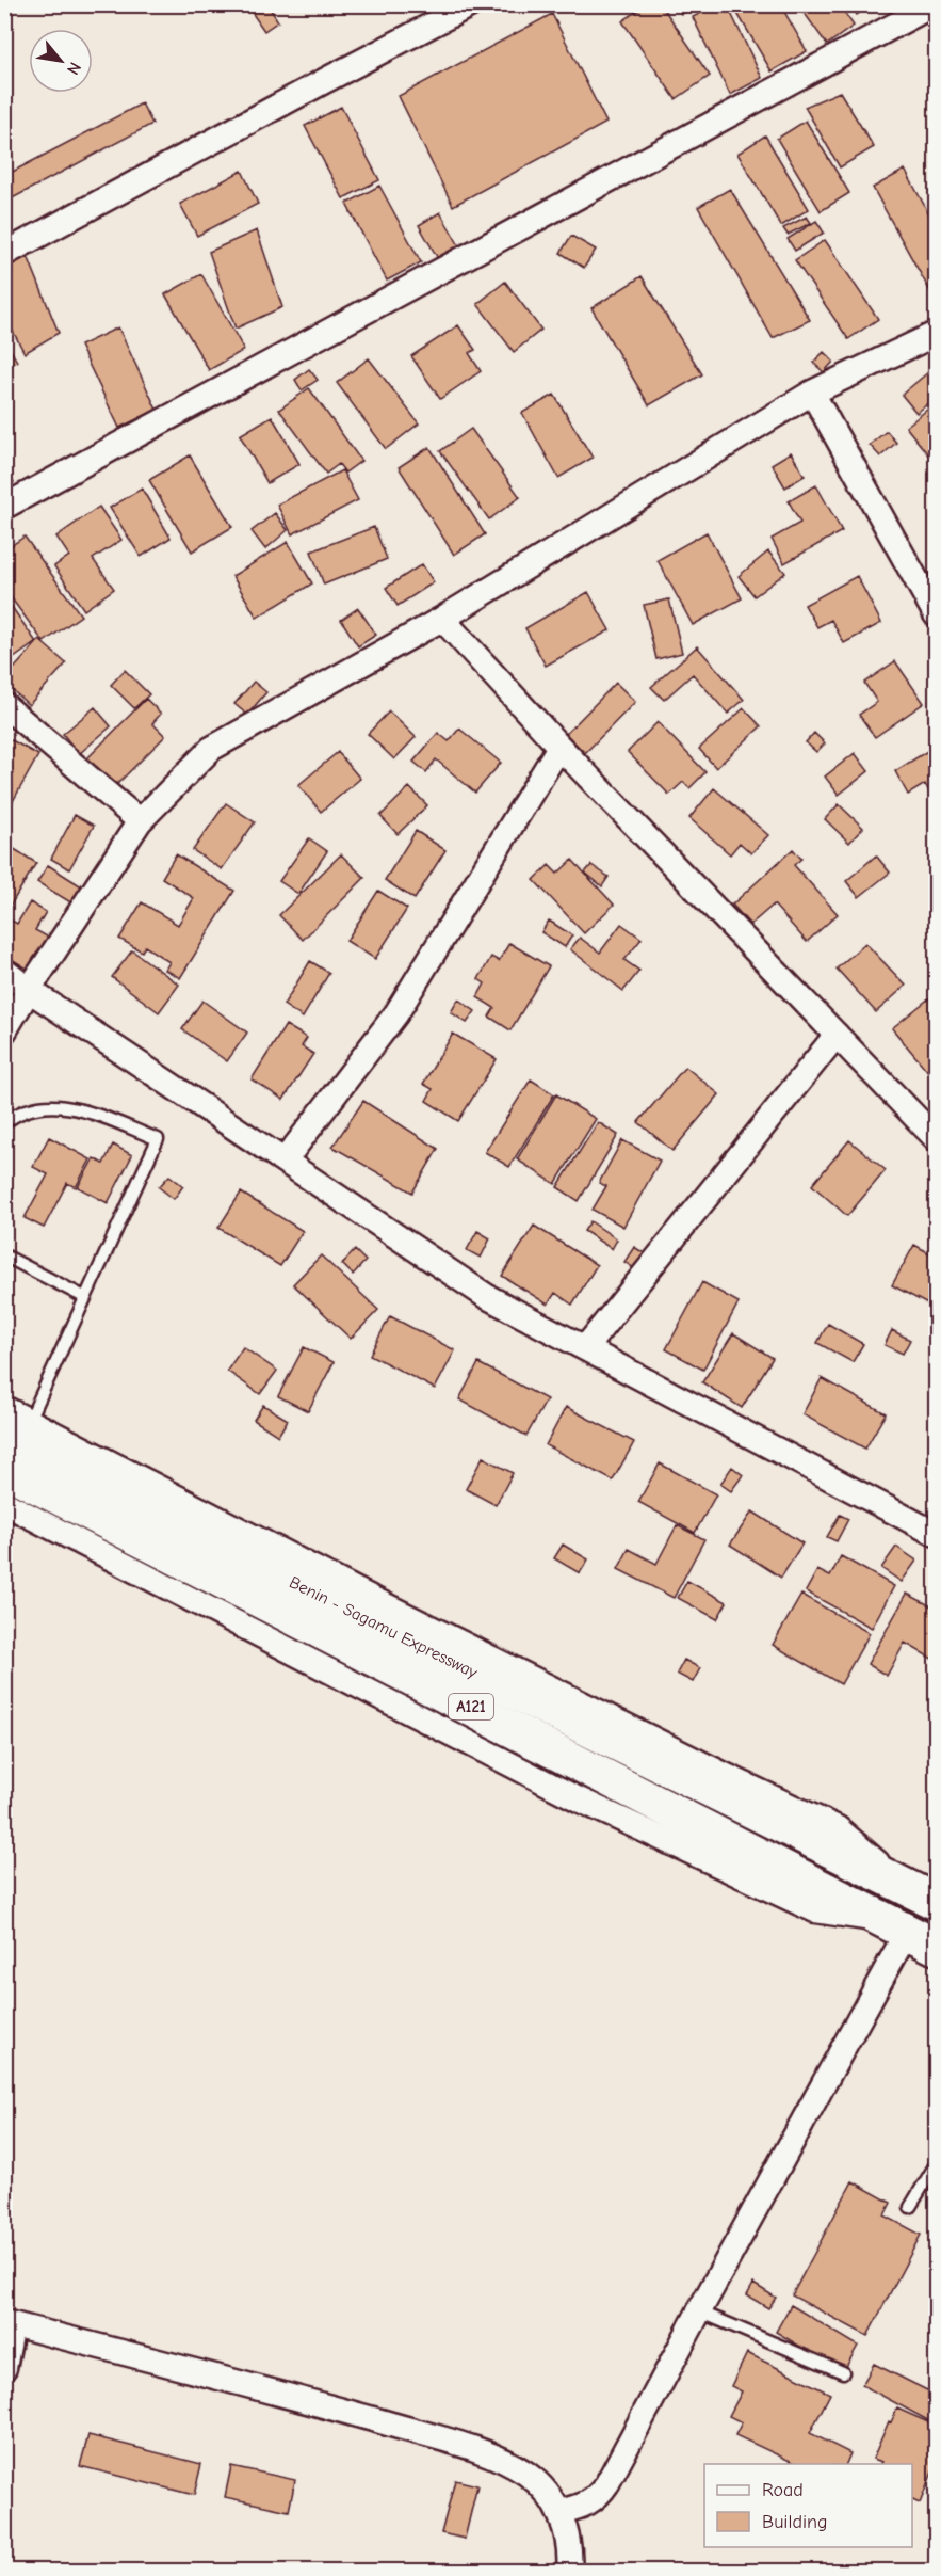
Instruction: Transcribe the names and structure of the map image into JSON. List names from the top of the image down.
{
  "streets": {
    "highway": ["Benin - Sagamu Expressway", "A121"]
  },
  "legend": ["Road", "Building"],
  "north": "bottom right"
}
